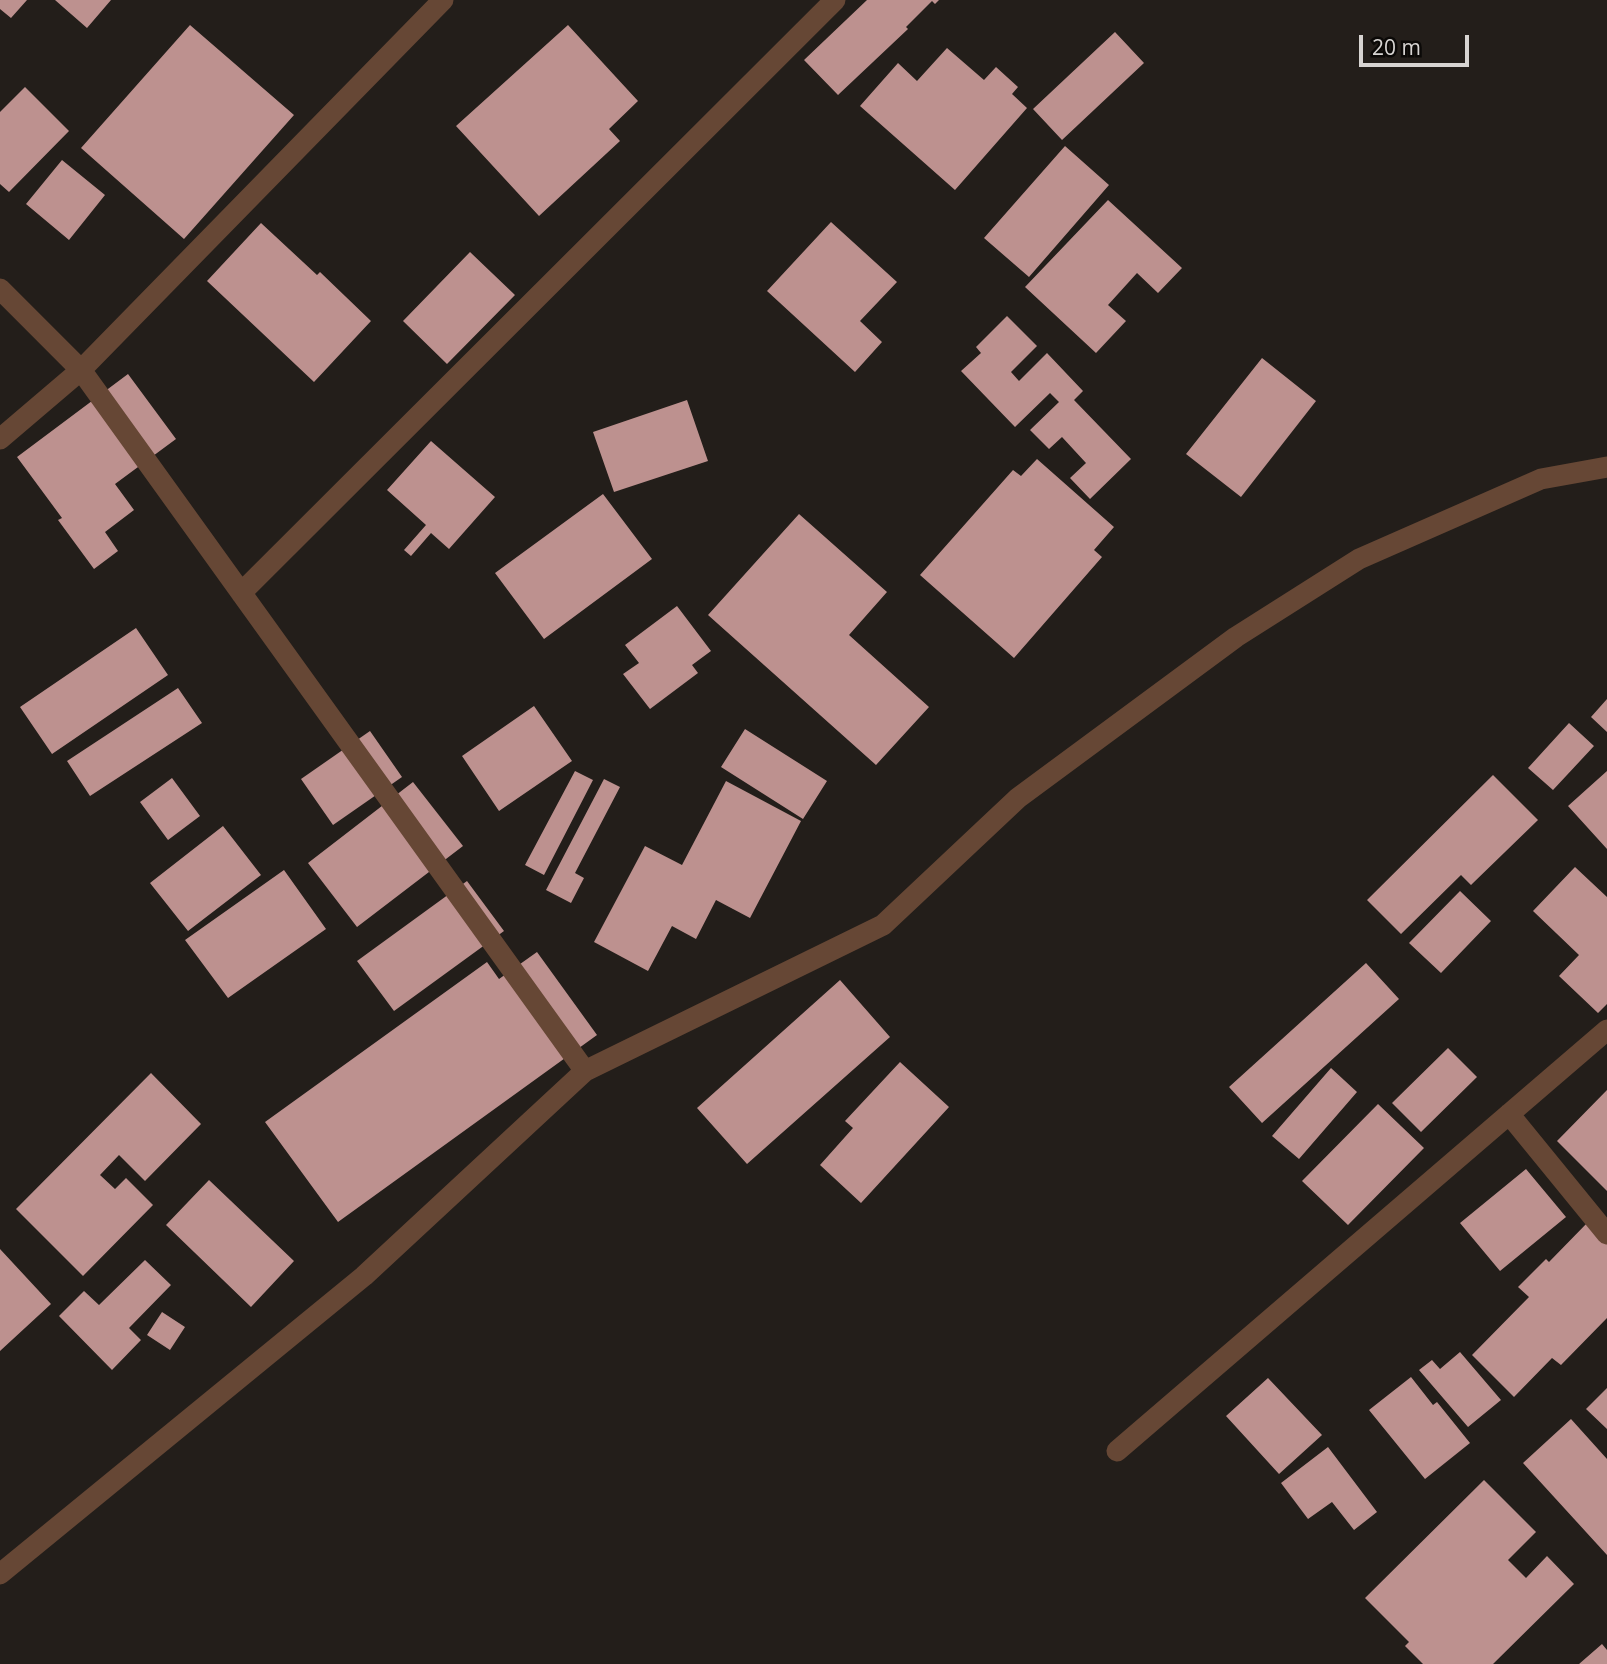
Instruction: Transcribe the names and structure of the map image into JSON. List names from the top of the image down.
{
  "scale_bar": "20 m"
}
